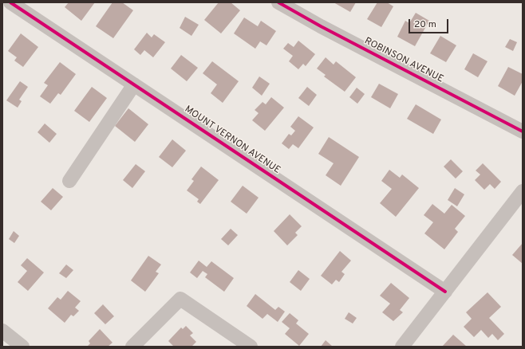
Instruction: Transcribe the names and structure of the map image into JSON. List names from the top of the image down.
{
  "streets": {
    "street": ["ROBINSON AVENUE", "MOUNT VERNON AVENUE"]
  },
  "scale_bar": "20 m"
}
